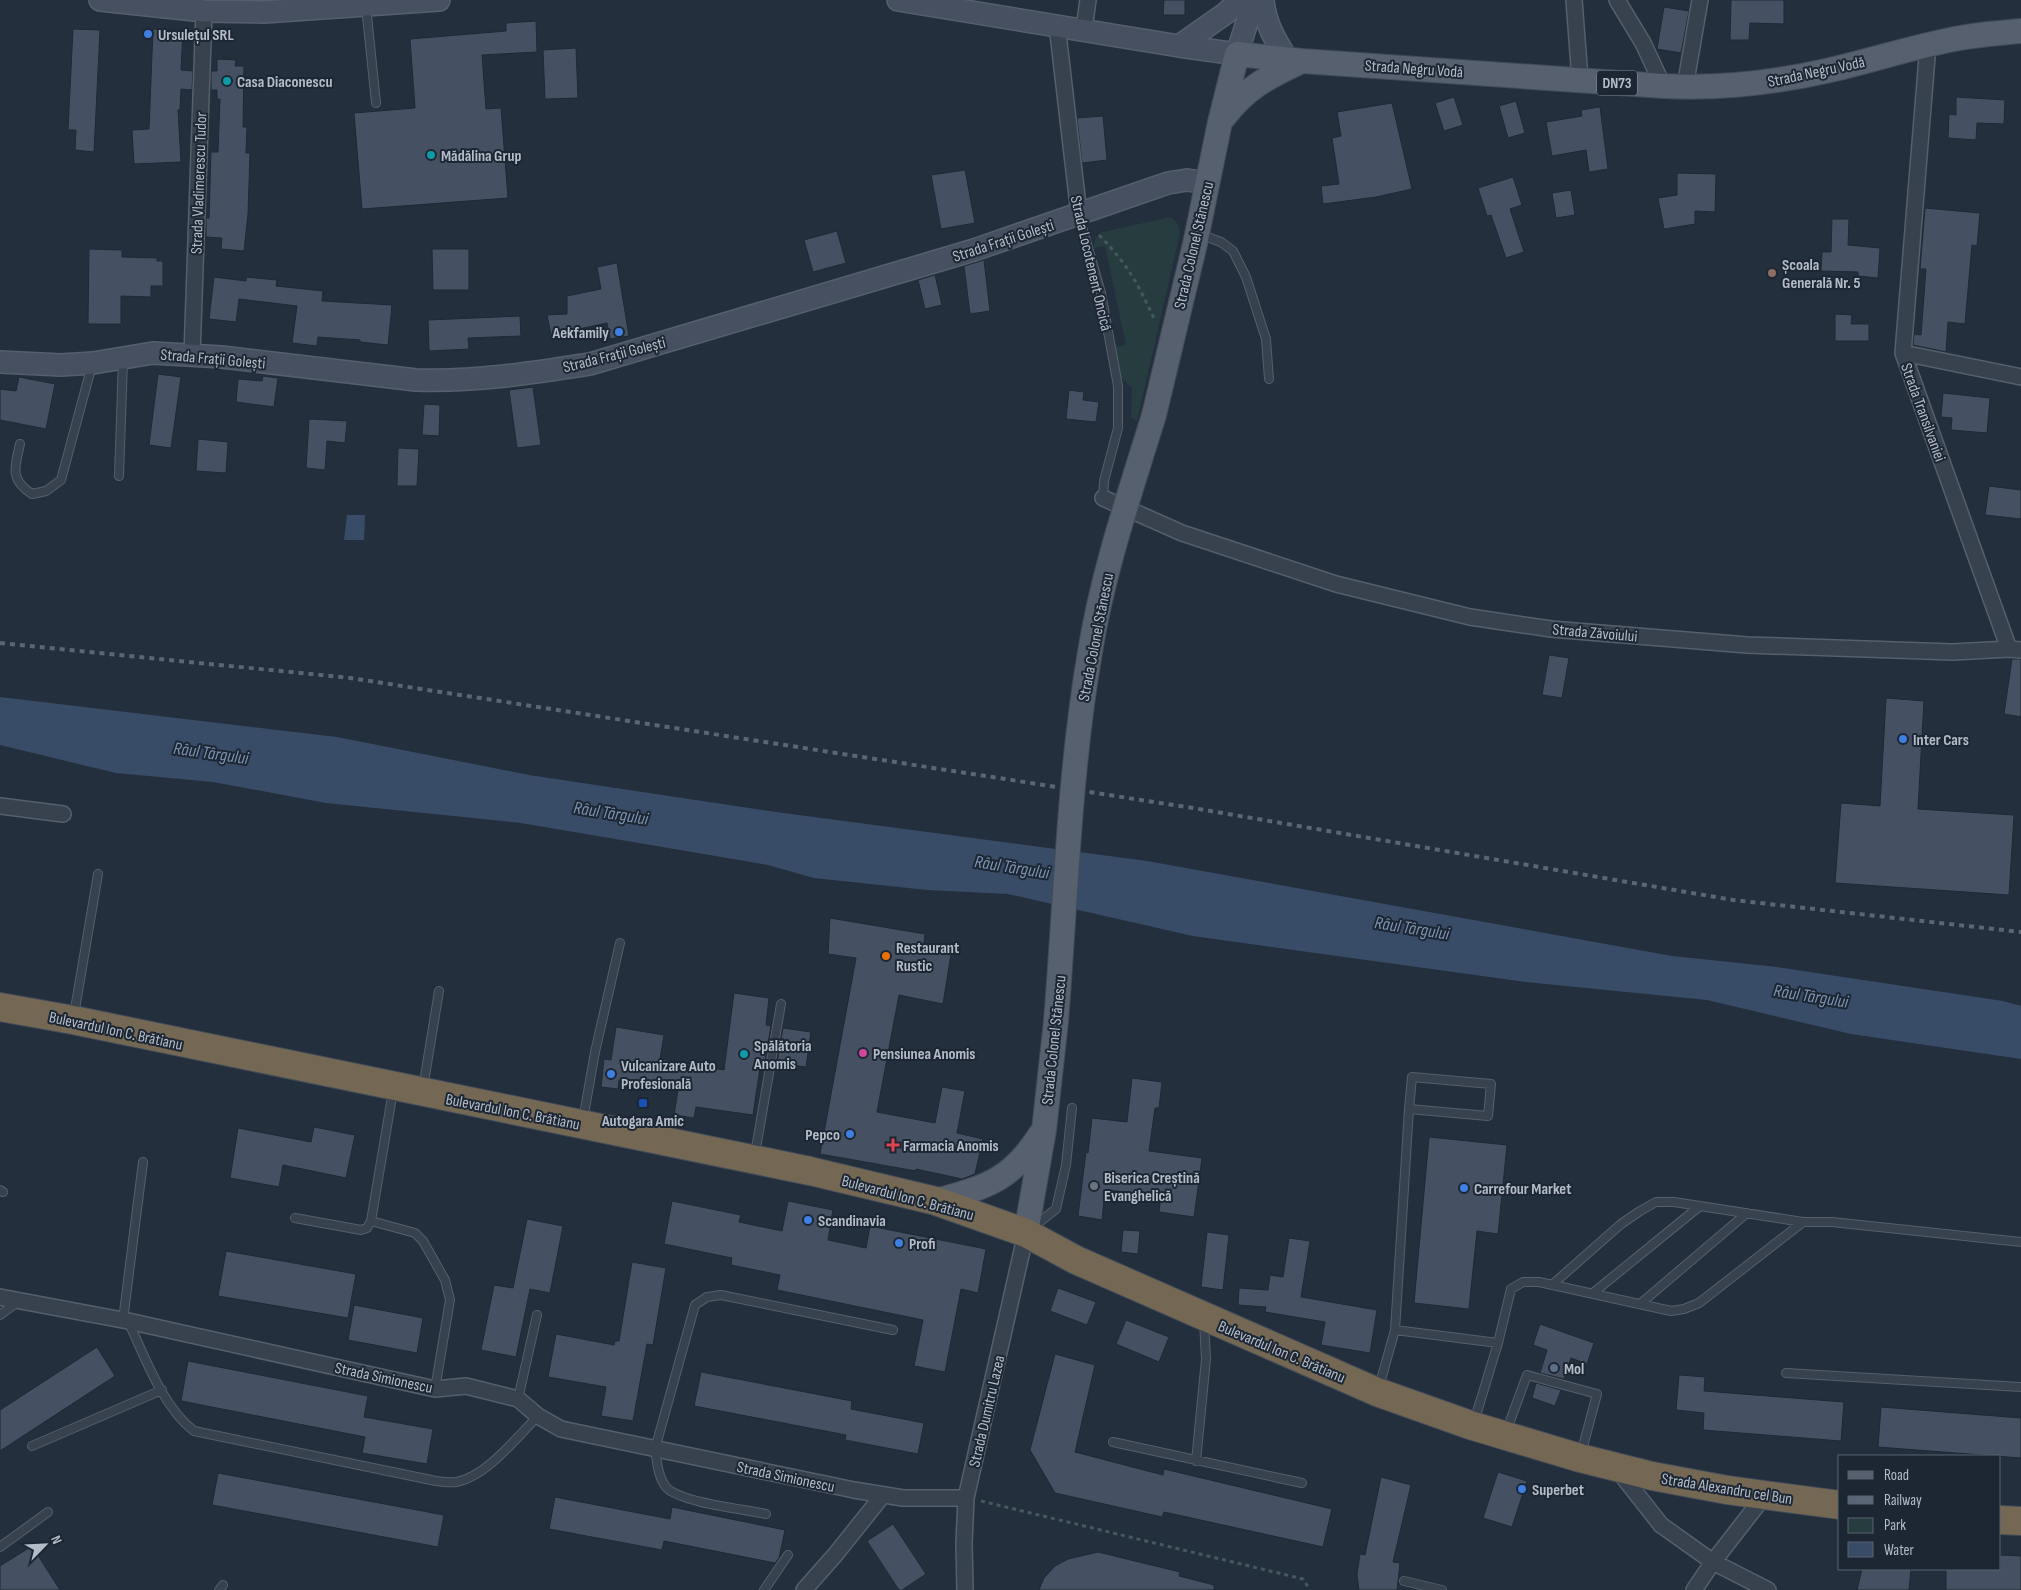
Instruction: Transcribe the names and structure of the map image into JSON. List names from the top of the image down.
{
  "streets": {
    "highway": ["Bulevardul Ion C. Brătianu", "Strada Alexandru cel Bun"],
    "main road": [
      "Strada Negru Vodă",
      "DN73",
      "Strada Frații Golești",
      "Strada Colonel Stănescu"
    ],
    "street": [
      "Strada Vladimerescu Tudor",
      "Strada Locotenent Oncică",
      "Strada Transilvaniei",
      "Strada Zăvoiului",
      "Strada Simionescu",
      "Strada Dumitru Lazea"
    ]
  },
  "crossings": [
    ["Strada Negru Vodă", "DN73"],
    ["Strada Negru Vodă", "Strada Colonel Stănescu"],
    ["Strada Negru Vodă", "Strada Locotenent Oncică"],
    ["Strada Negru Vodă", "Strada Transilvaniei"],
    ["DN73", "Strada Transilvaniei"],
    ["Strada Vladimerescu Tudor", "Strada Frații Golești"],
    ["Strada Frații Golești", "Strada Colonel Stănescu"],
    ["Strada Frații Golești", "Strada Locotenent Oncică"],
    ["Strada Colonel Stănescu", "Bulevardul Ion C. Brătianu"],
    ["Strada Colonel Stănescu", "Strada Dumitru Lazea"],
    ["Strada Locotenent Oncică", "Strada Zăvoiului"],
    ["Strada Transilvaniei", "Strada Zăvoiului"],
    ["Bulevardul Ion C. Brătianu", "Strada Dumitru Lazea"],
    ["Bulevardul Ion C. Brătianu", "Strada Alexandru cel Bun"],
    ["Strada Simionescu", "Strada Dumitru Lazea"]
  ],
  "water": ["Râul Târgului"],
  "places": {
    "other": [
      "Ursulețul SRL",
      "Casa Diaconescu",
      "Mădălina Grup",
      "Școala Generală Nr. 5",
      "Aekfamily",
      "Inter Cars",
      "Restaurant Rustic",
      "Pensiunea Anomis",
      "Spălătoria Anomis",
      "Vulcanizare Auto Profesională",
      "Pepco",
      "Biserica Creștină Evanghelică",
      "Carrefour Market",
      "Scandinavia",
      "Profi",
      "Mol",
      "Superbet"
    ],
    "transit": ["Autogara Amic"],
    "health": ["Farmacia Anomis"]
  },
  "legend": [
    "Road",
    "Railway",
    "Park",
    "Water"
  ],
  "north": "top right"
}
